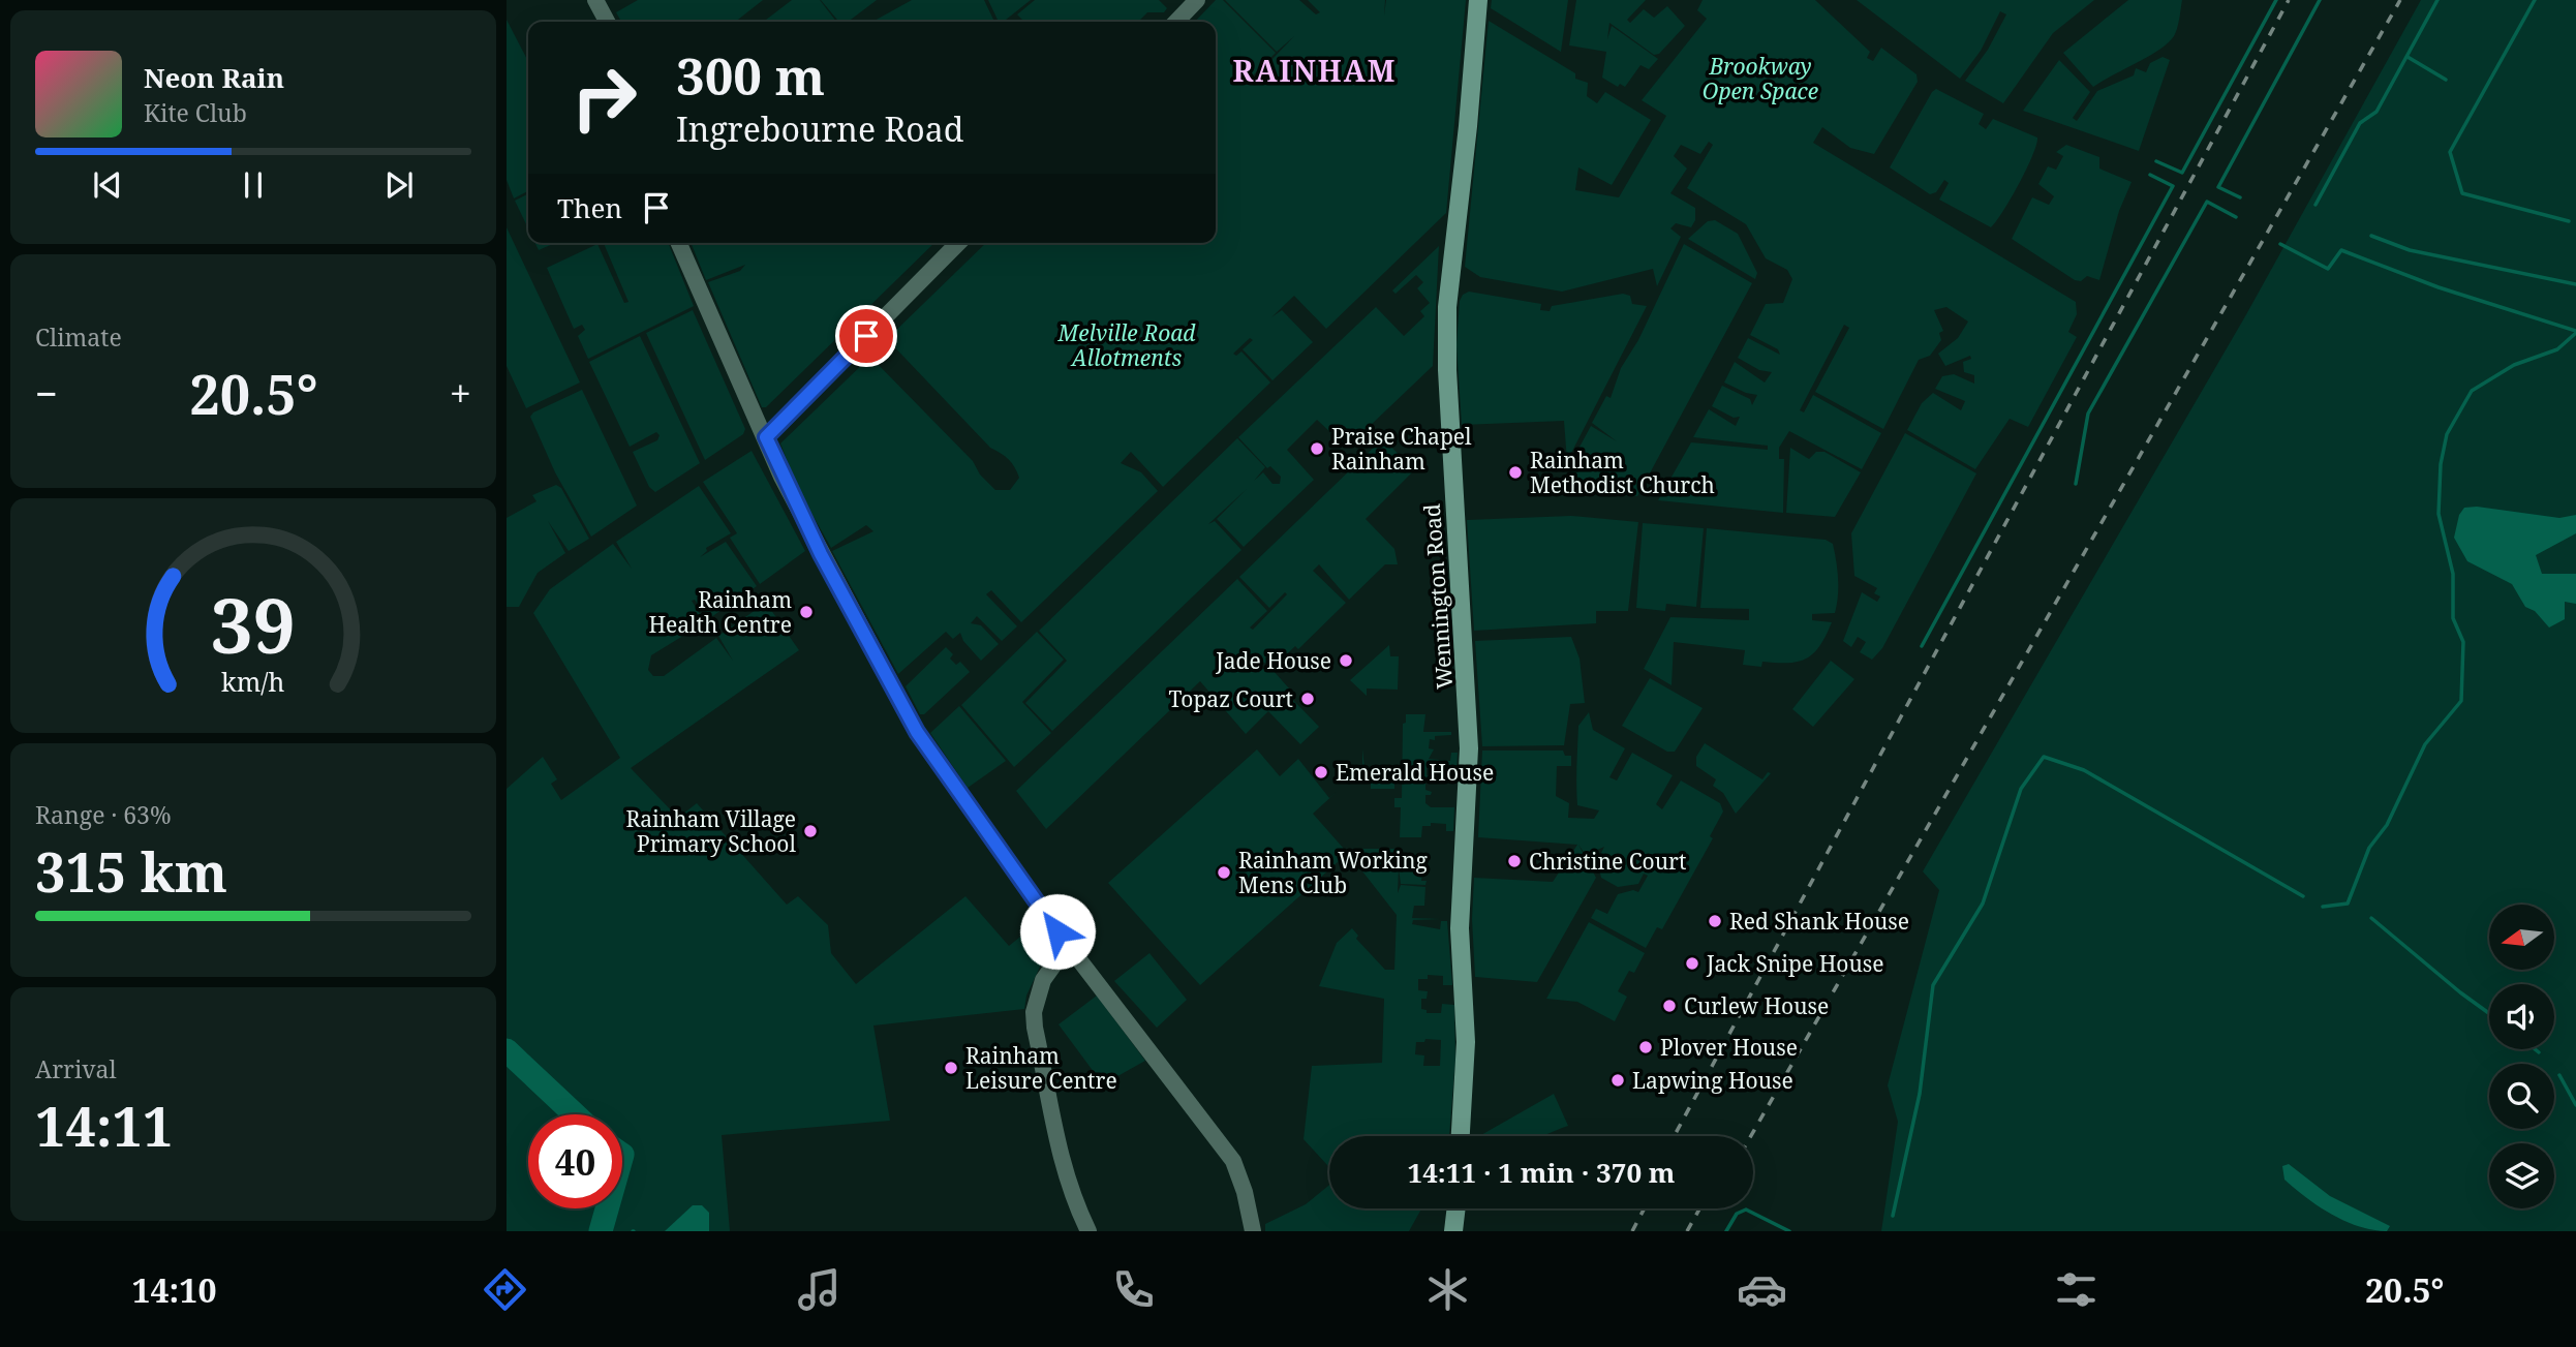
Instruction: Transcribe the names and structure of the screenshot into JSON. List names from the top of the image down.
{
  "streets": {
    "main road": ["Wennington Road"]
  },
  "districts": ["RAINHAM"],
  "parks": ["Brookway Open Space", "Melville Road Allotments"],
  "places": [
    "Praise Chapel Rainham",
    "Rainham Methodist Church",
    "Rainham Health Centre",
    "Jade House",
    "Topaz Court",
    "Emerald House",
    "Rainham Village Primary School",
    "Christine Court",
    "Rainham Working Mens Club",
    "Red Shank House",
    "Jack Snipe House",
    "Curlew House",
    "Plover House",
    "Rainham Leisure Centre",
    "Lapwing House"
  ],
  "north": "left",
  "page": {
    "turn": ["300 m", "Ingrebourne Road"],
    "song": ["Neon Rain", "Kite Club"],
    "then": "Then",
    "tile": [
      "Climate",
      ["Range · 63%", "315 km"],
      ["Arrival", "14:11"]
    ],
    "heat": ["−", "20.5°", "+"],
    "limit": "40",
    "trip": "14:11 · 1 min · 370 m",
    "tabs": ["14:10", "20.5°"],
    "gauge": ["39", "km/h"]
  }
}
